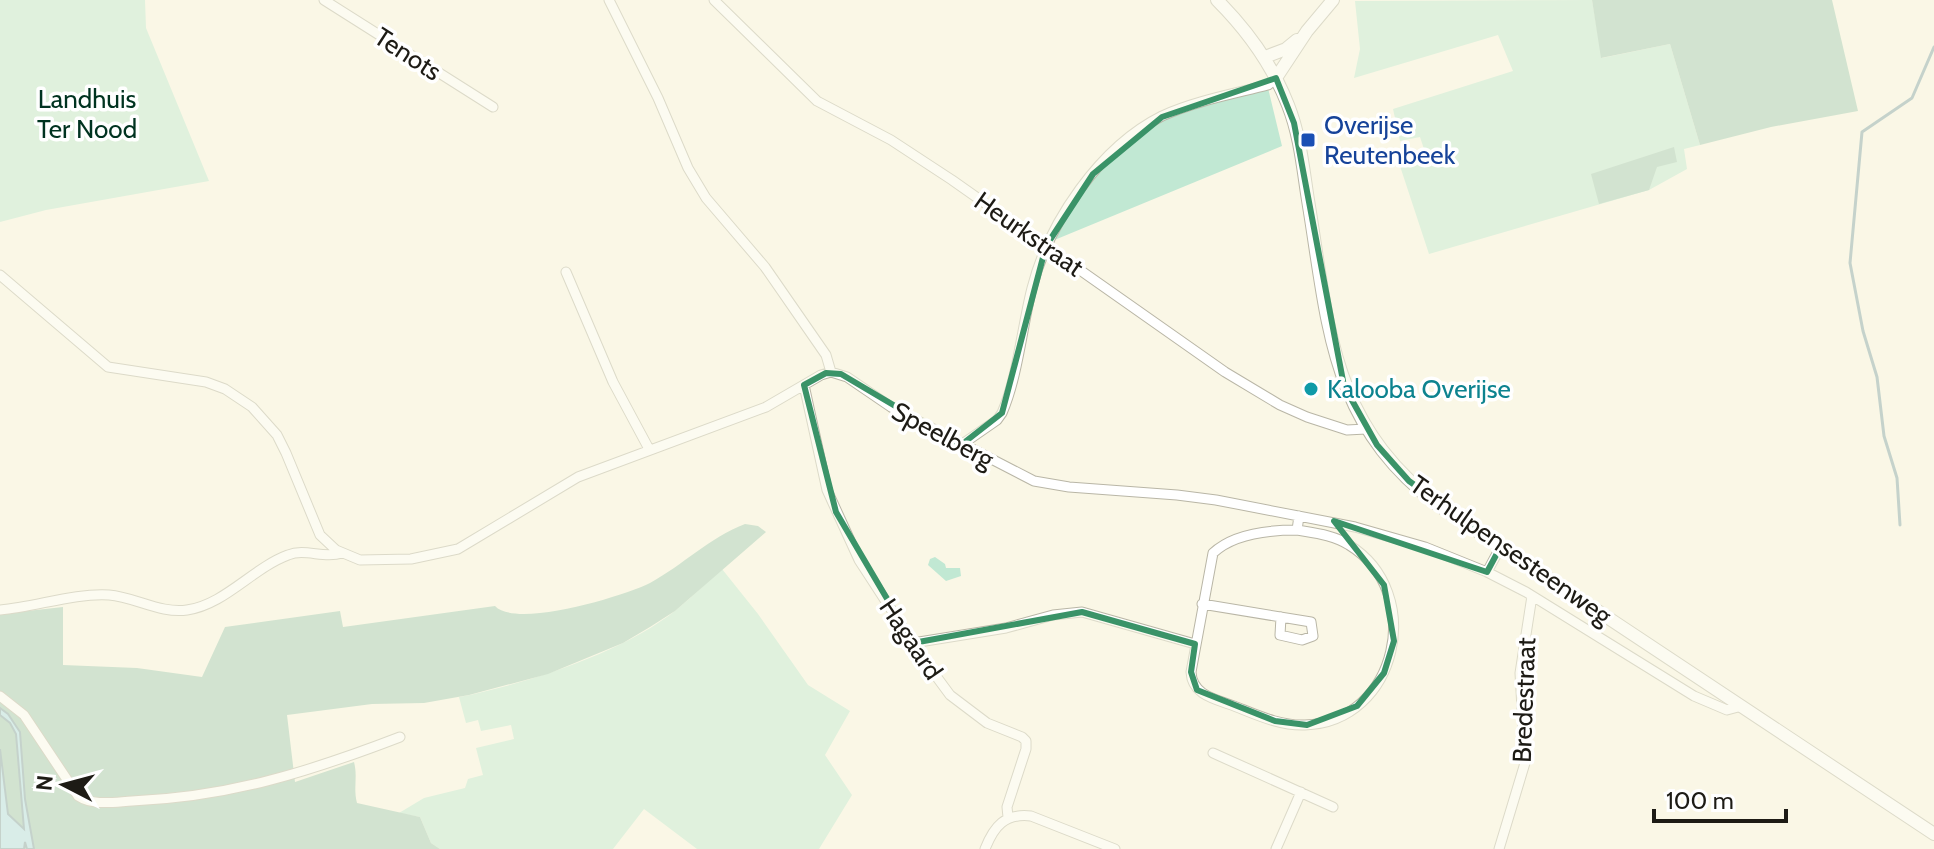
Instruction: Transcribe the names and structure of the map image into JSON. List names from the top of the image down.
{
  "streets": {
    "main road": ["Terhulpensesteenweg"],
    "street": [
      "Tenots",
      "Heurkstraat",
      "Speelberg",
      "Hagaard",
      "Bredestraat"
    ]
  },
  "crossings": [
    ["Heurkstraat", "Terhulpensesteenweg"],
    ["Speelberg", "Terhulpensesteenweg"],
    ["Speelberg", "Bredestraat"]
  ],
  "parks": ["Landhuis Ter Nood"],
  "places": {
    "transit": ["Overijse Reutenbeek"],
    "other": ["Kalooba Overijse"]
  },
  "scale_bar": "100 m",
  "north": "left"
}
